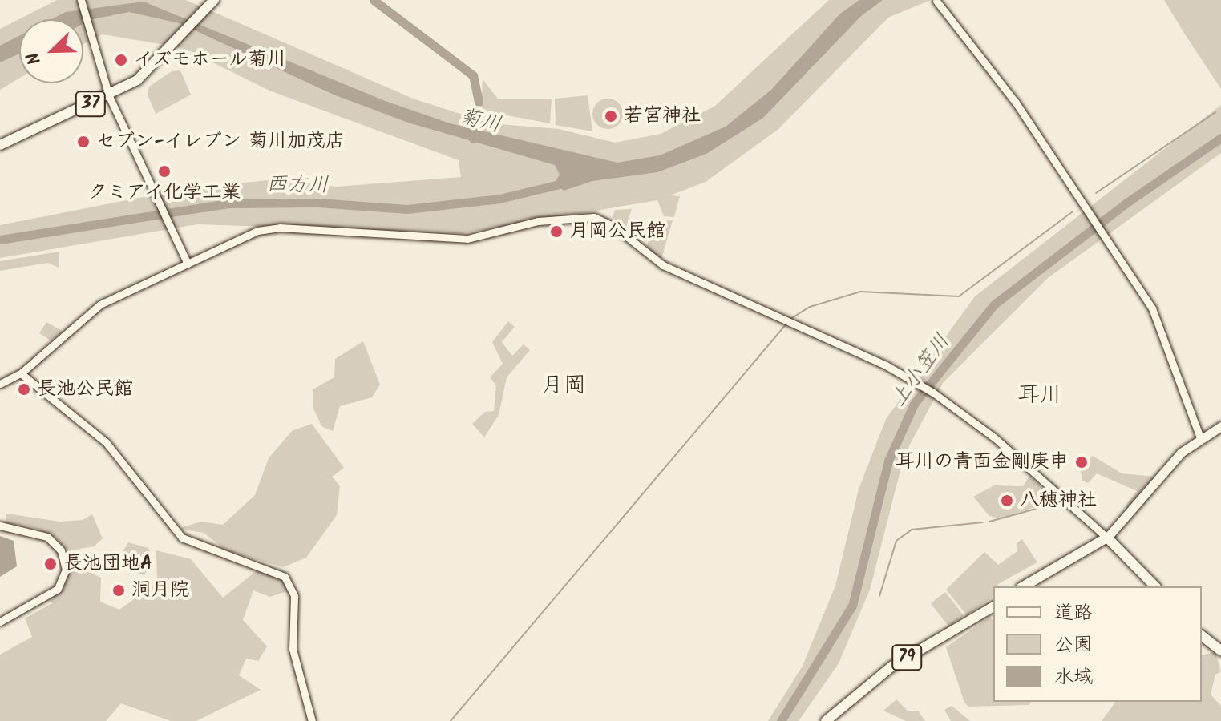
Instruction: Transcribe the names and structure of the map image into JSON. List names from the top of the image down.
{
  "streets": {
    "main road": ["37", "79"]
  },
  "districts": ["月岡", "耳川"],
  "water": ["菊川", "西方川", "上小笠川"],
  "places": [
    "イズモホール菊川",
    "若宮神社",
    "セブン-イレブン 菊川加茂店",
    "クミアイ化学工業",
    "月岡公民館",
    "長池公民館",
    "耳川の青面金剛庚申",
    "八穂神社",
    "長池団地A",
    "洞月院"
  ],
  "legend": ["道路", "公園", "水域"],
  "north": "bottom left"
}
